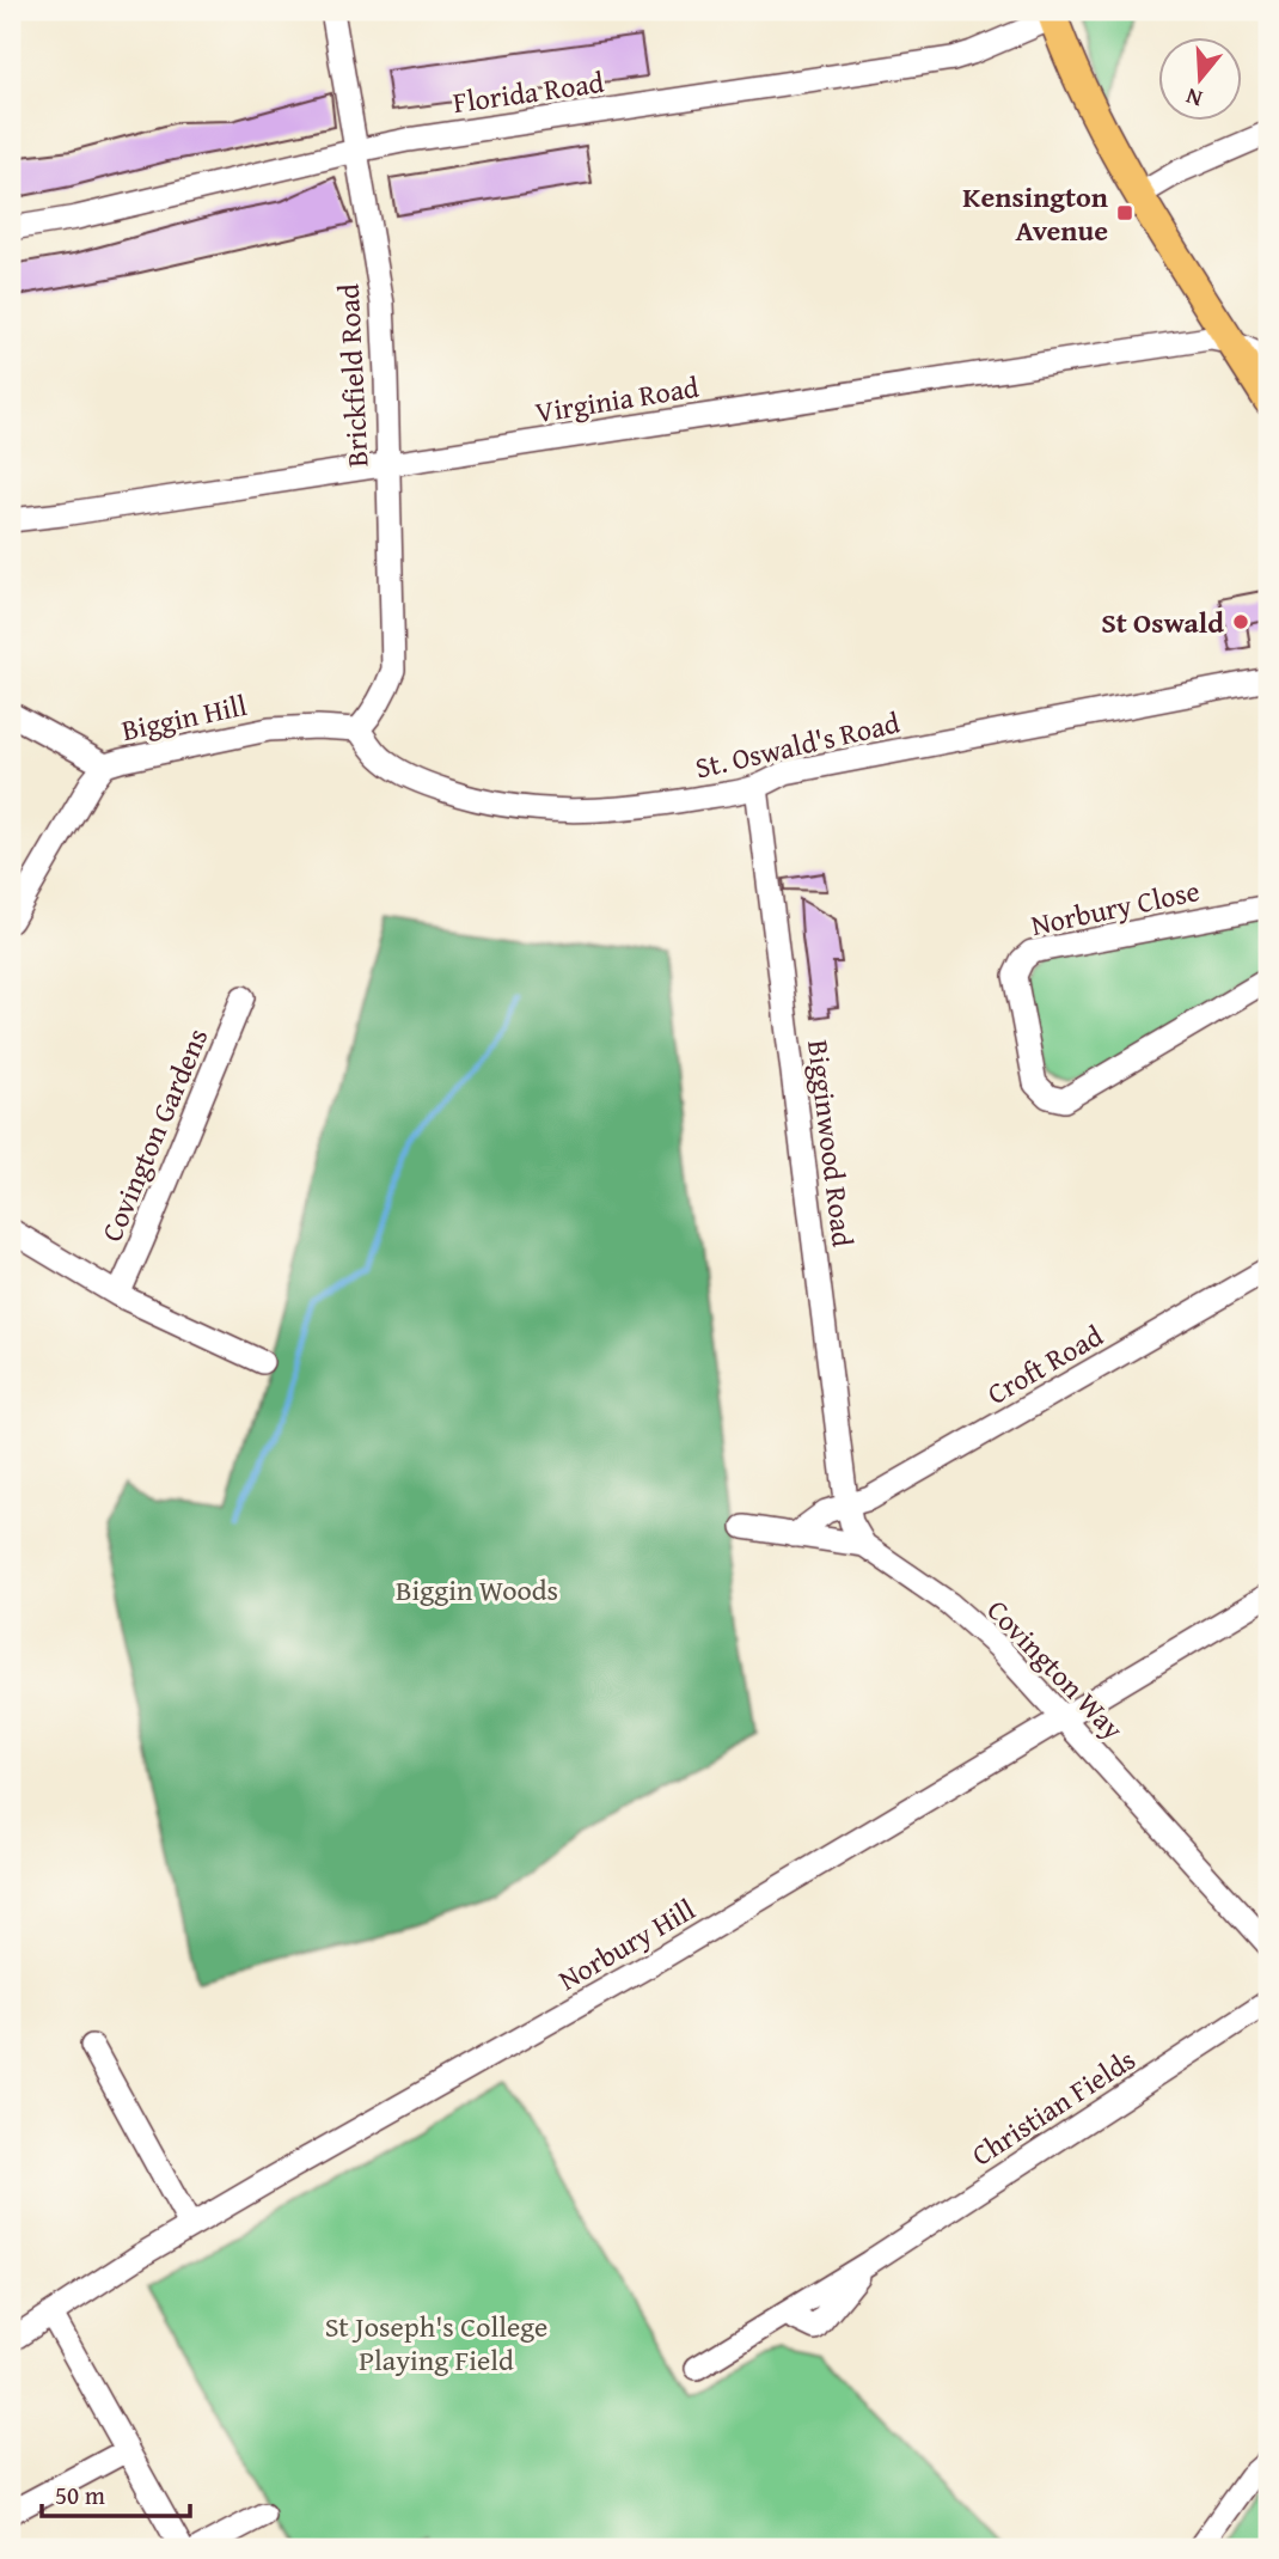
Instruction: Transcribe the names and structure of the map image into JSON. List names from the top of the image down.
{
  "streets": {
    "street": [
      "Florida Road",
      "Brickfield Road",
      "Virginia Road",
      "Biggin Hill",
      "St. Oswald's Road",
      "Norbury Close",
      "Covington Gardens",
      "Bigginwood Road",
      "Croft Road",
      "Covington Way",
      "Norbury Hill",
      "Christian Fields"
    ]
  },
  "crossings": [
    ["Florida Road", "Brickfield Road"],
    ["Brickfield Road", "Virginia Road"],
    ["Brickfield Road", "Biggin Hill"],
    ["Brickfield Road", "St. Oswald's Road"],
    ["Biggin Hill", "St. Oswald's Road"],
    ["St. Oswald's Road", "Bigginwood Road"],
    ["Bigginwood Road", "Croft Road"],
    ["Bigginwood Road", "Covington Way"],
    ["Croft Road", "Covington Way"],
    ["Covington Way", "Norbury Hill"]
  ],
  "parks": ["Biggin Woods", "St Joseph's College Playing Field"],
  "places": {
    "transit": ["Kensington Avenue"],
    "other": ["St Oswald"]
  },
  "scale_bar": "50 m",
  "north": "bottom"
}
